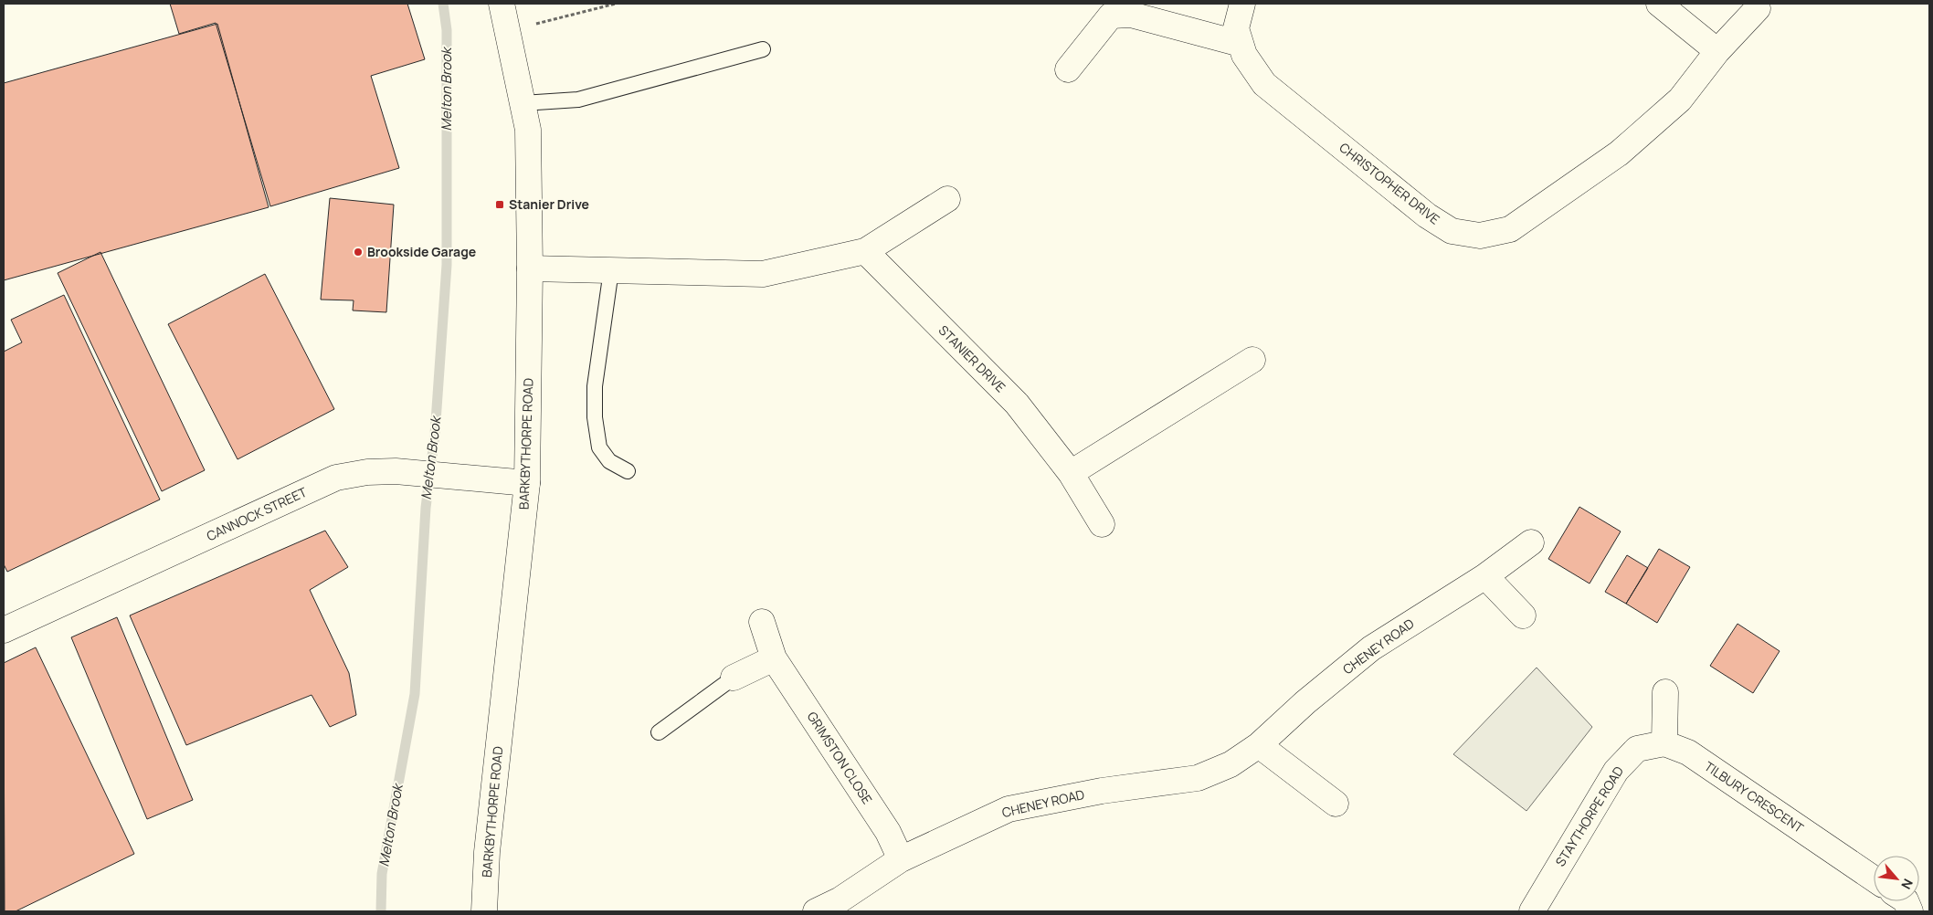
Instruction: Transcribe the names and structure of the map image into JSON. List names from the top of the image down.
{
  "streets": {
    "street": [
      "CHRISTOPHER DRIVE",
      "STANIER DRIVE",
      "BARKBYTHORPE ROAD",
      "CANNOCK STREET",
      "CHENEY ROAD",
      "GRIMSTON CLOSE",
      "TILBURY CRESCENT",
      "STAYTHORPE ROAD"
    ]
  },
  "crossings": [
    ["BARKBYTHORPE ROAD", "CANNOCK STREET"],
    ["CHENEY ROAD", "GRIMSTON CLOSE"],
    ["TILBURY CRESCENT", "STAYTHORPE ROAD"]
  ],
  "water": ["Melton Brook"],
  "places": {
    "transit": ["Stanier Drive"],
    "other": ["Brookside Garage"]
  },
  "north": "bottom right"
}
